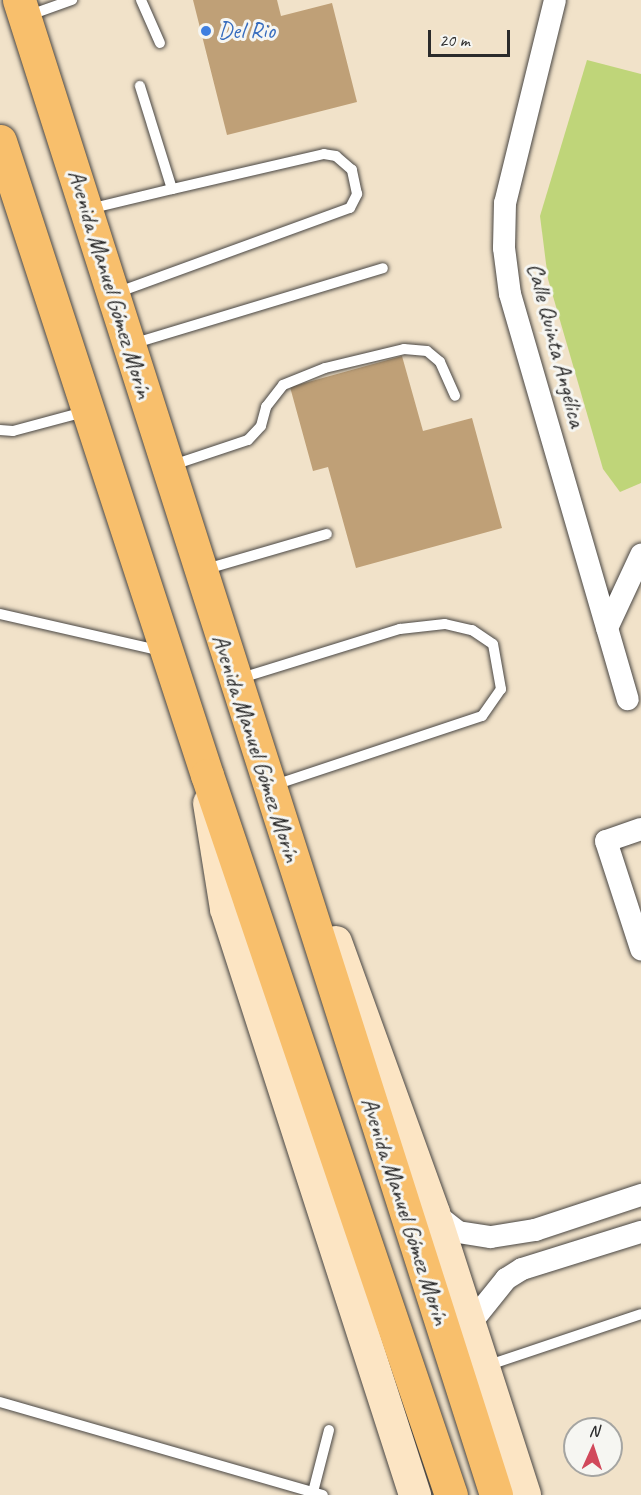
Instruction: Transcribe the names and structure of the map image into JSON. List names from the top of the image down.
{
  "streets": {
    "main road": ["Avenida Manuel Gómez Morín"],
    "street": ["Calle Quinta Angélica"]
  },
  "places": ["Del Rio"],
  "scale_bar": "20 m",
  "north": "top"
}
